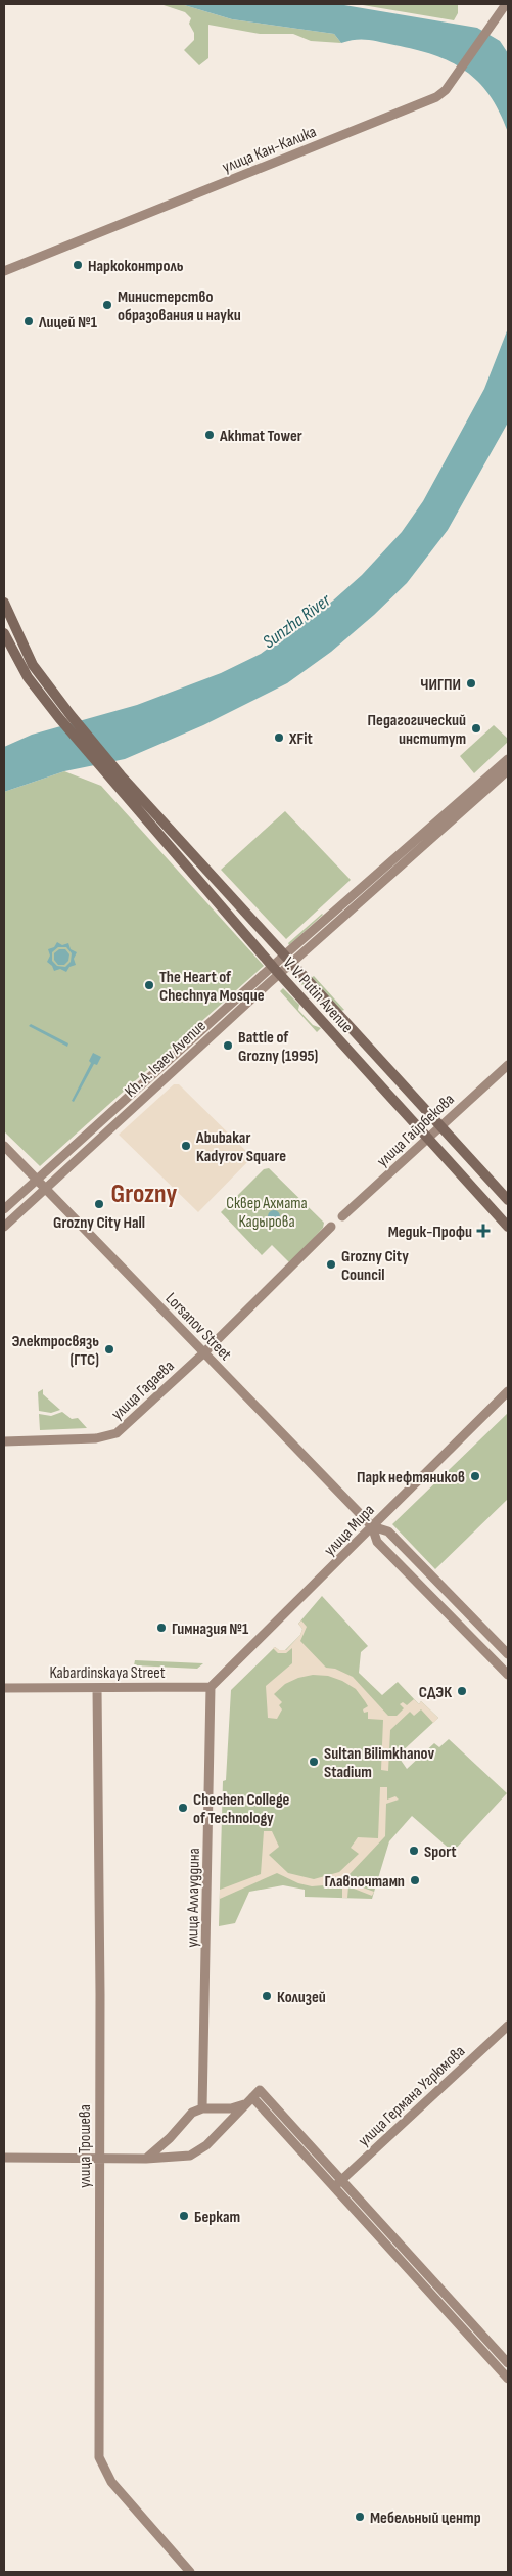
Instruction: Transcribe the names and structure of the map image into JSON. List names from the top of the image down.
{
  "streets": {
    "main road": ["V. V. Putin Avenue"],
    "street": [
      "улица Кан-Калика",
      "Kh. A. Isaev Avenue",
      "улица Гайрбекова",
      "Lorsanov Street",
      "улица Гадаева",
      "улица Мира",
      "Kabardinskaya Street",
      "улица Аллауддина",
      "улица Германа Угрюмова",
      "улица Трошева"
    ]
  },
  "crossings": [
    ["V. V. Putin Avenue", "Kh. A. Isaev Avenue"],
    ["V. V. Putin Avenue", "улица Гайрбекова"],
    ["Kh. A. Isaev Avenue", "Lorsanov Street"],
    ["Lorsanov Street", "улица Гадаева"],
    ["Lorsanov Street", "улица Мира"],
    ["улица Мира", "Kabardinskaya Street"],
    ["улица Мира", "улица Аллауддина"],
    ["Kabardinskaya Street", "улица Аллауддина"],
    ["Kabardinskaya Street", "улица Трошева"]
  ],
  "districts": ["Grozny"],
  "water": ["Sunzha River"],
  "parks": ["Сквер Ахмата Кадырова"],
  "places": {
    "other": [
      "Наркоконтроль",
      "Министерство образования и науки",
      "Лицей №1",
      "Akhmat Tower",
      "ЧИГПИ",
      "Педагогический институт",
      "XFit",
      "The Heart of Chechnya Mosque",
      "Battle of Grozny (1995)",
      "Abubakar Kadyrov Square",
      "Grozny City Hall",
      "Grozny City Council",
      "Электросвязь (ГТС)",
      "Парк нефтяников",
      "Гимназия №1",
      "СДЭК",
      "Sultan Bilimkhanov Stadium",
      "Chechen College of Technology",
      "Sport",
      "Главпочтамп",
      "Колизей",
      "Беркат",
      "Мебельный центр"
    ],
    "health": ["Медик-Профи"]
  }
}
